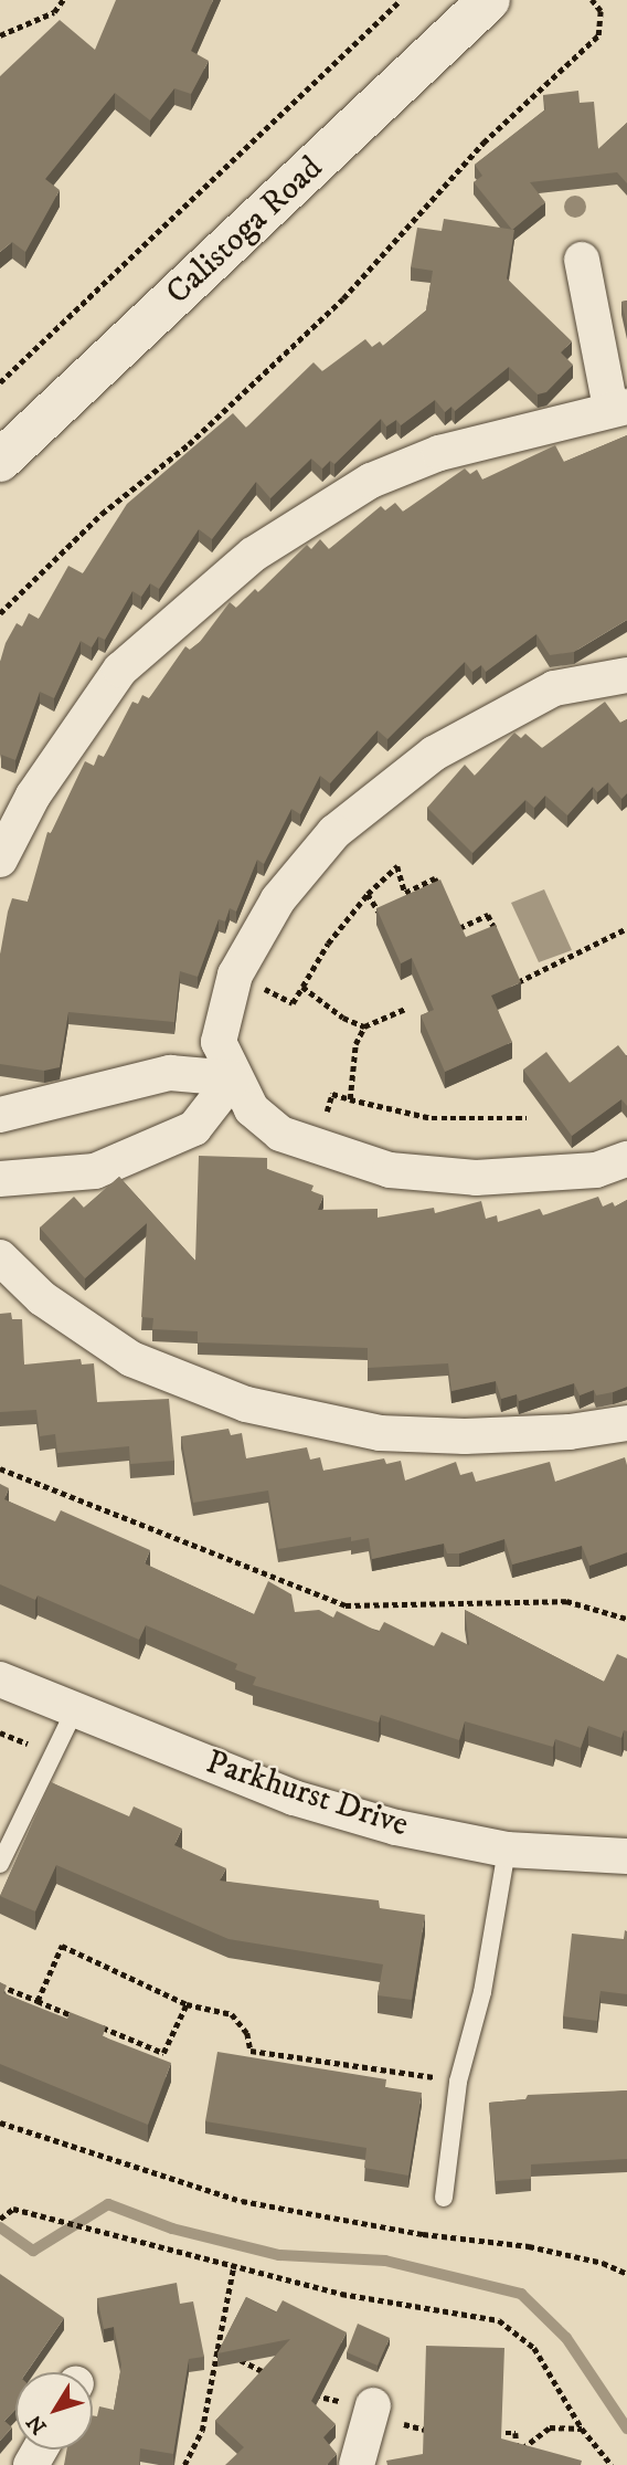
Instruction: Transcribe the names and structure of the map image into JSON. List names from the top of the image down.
{
  "streets": {
    "main road": ["Calistoga Road"],
    "street": ["Parkhurst Drive"]
  },
  "north": "bottom left"
}
